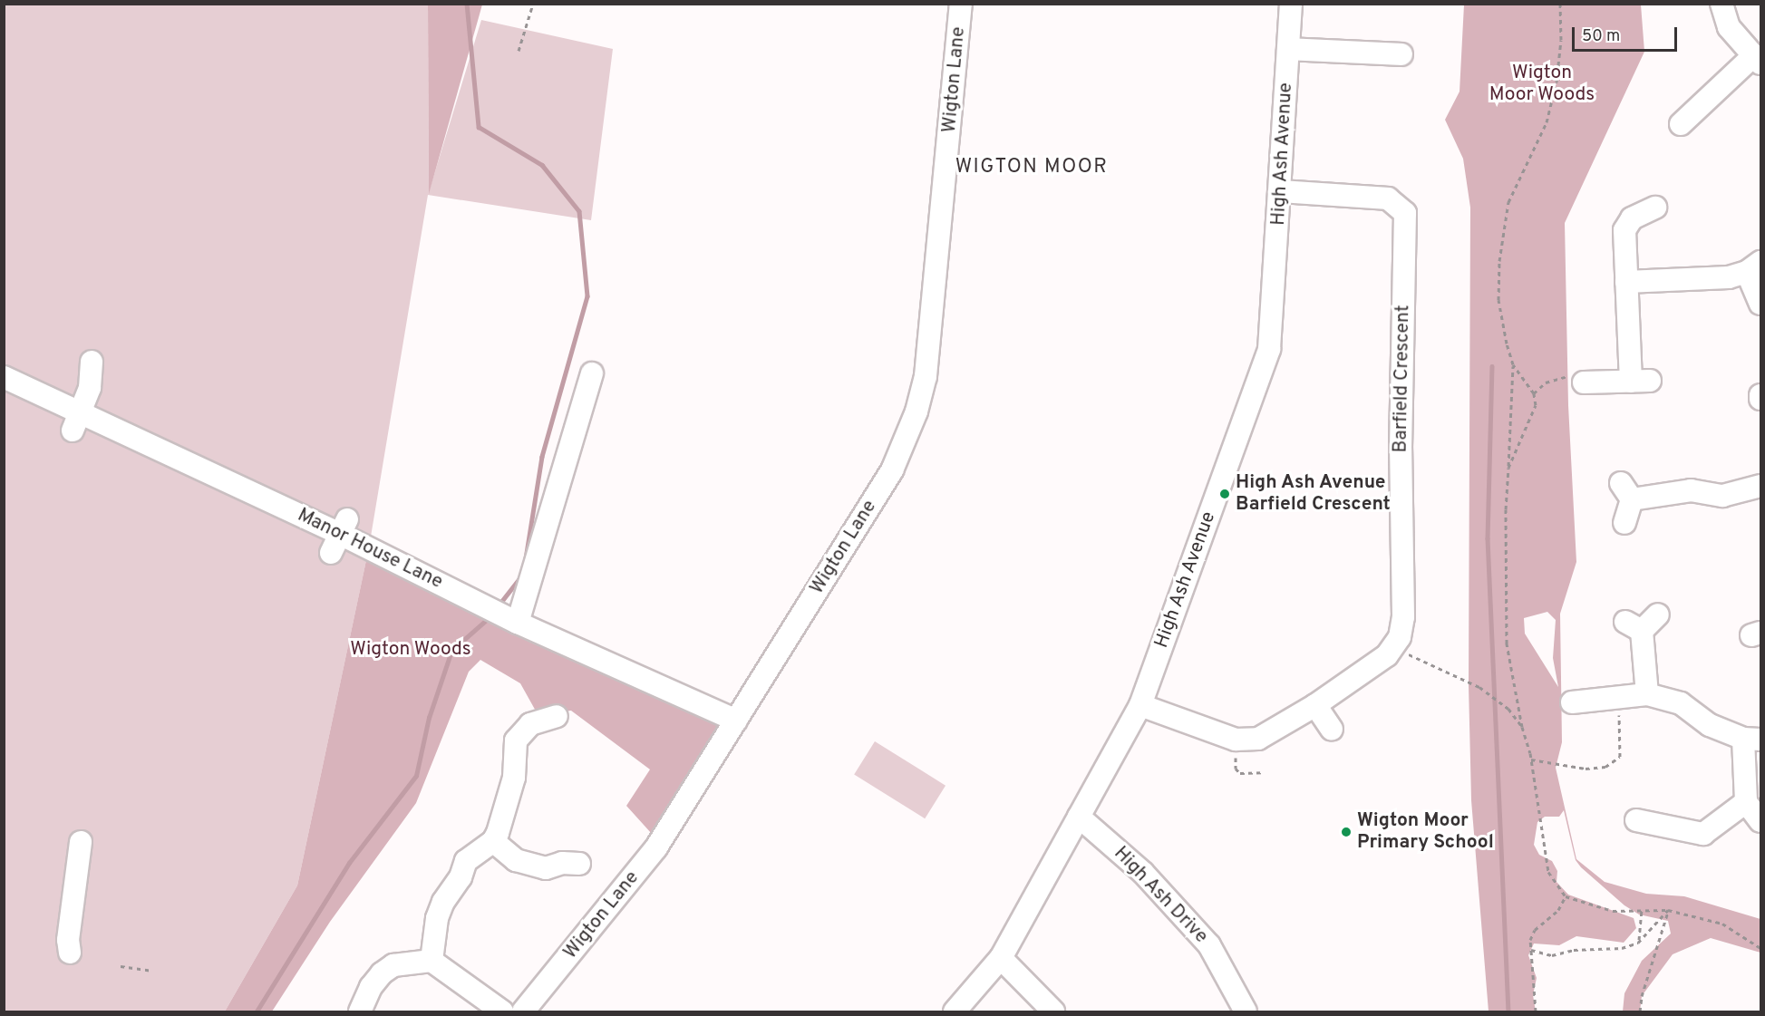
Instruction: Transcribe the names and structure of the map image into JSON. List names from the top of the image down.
{
  "streets": {
    "street": [
      "Wigton Lane",
      "High Ash Avenue",
      "Barfield Crescent",
      "Manor House Lane",
      "High Ash Drive"
    ]
  },
  "crossings": [
    ["Wigton Lane", "Manor House Lane"],
    ["High Ash Avenue", "Barfield Crescent"],
    ["High Ash Avenue", "High Ash Drive"]
  ],
  "districts": ["WIGTON MOOR"],
  "parks": ["Wigton Moor Woods", "Wigton Woods"],
  "places": ["High Ash Avenue Barfield Crescent", "Wigton Moor Primary School"],
  "scale_bar": "50 m"
}
